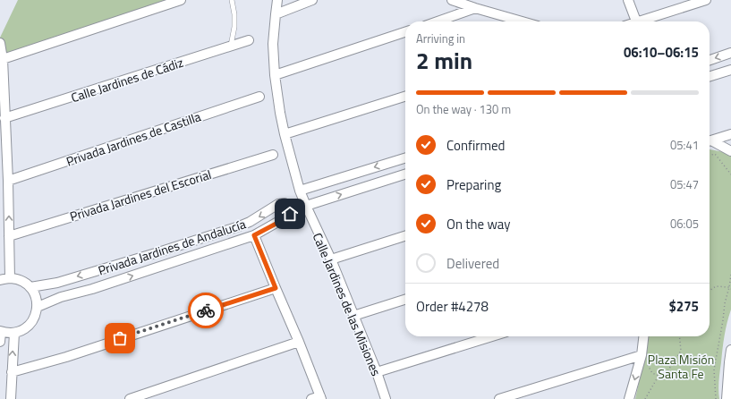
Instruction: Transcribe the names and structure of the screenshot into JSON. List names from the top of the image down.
{
  "streets": {
    "street": [
      "Calle Jardines de Cádiz",
      "Privada Jardines de Castilla",
      "Privada Jardines del Escorial",
      "Privada Jardines de Andalucía",
      "Calle Jardines de las Misiones"
    ]
  },
  "parks": ["Plaza Misión Santa Fe"],
  "page": {
    "heading": ["2 min", "Arriving in", "06:10–06:15"],
    "panel": ["Order #4278", "$275"],
    "bar": "On the way · 130 m",
    "list": [
      ["Confirmed", "05:41"],
      ["Preparing", "05:47"],
      ["On the way", "06:05"],
      "Delivered"
    ]
  }
}
